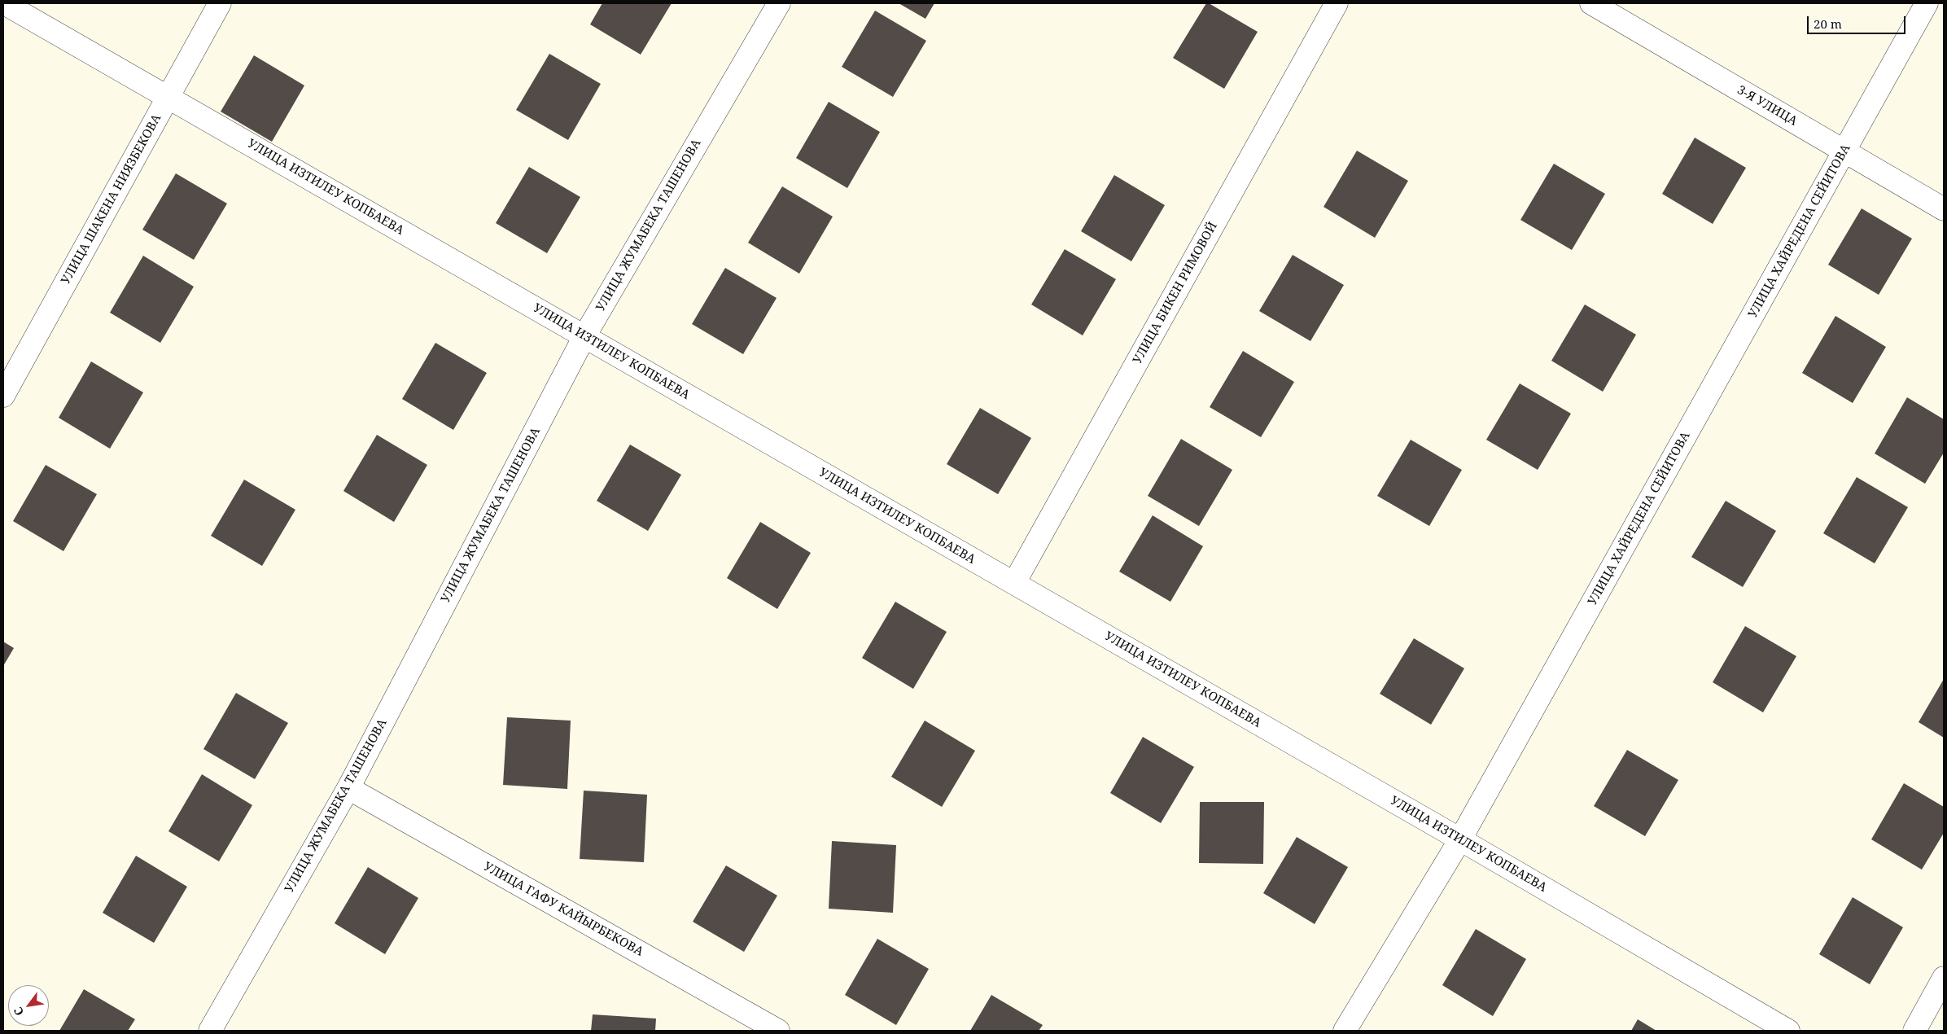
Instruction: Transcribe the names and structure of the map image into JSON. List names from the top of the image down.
{
  "streets": {
    "street": [
      "3-Я УЛИЦА",
      "УЛИЦА ИЗТИЛЕУ КОПБАЕВА",
      "УЛИЦА ШАКЕНА НИЯЗБЕКОВА",
      "УЛИЦА ЖУМАБЕКА ТАШЕНОВА",
      "УЛИЦА ХАЙРЕДЕНА СЕЙИТОВА",
      "УЛИЦА БИКЕН РИМОВОЙ",
      "УЛИЦА ГАФУ КАЙЫРБЕКОВА"
    ]
  },
  "crossings": [
    ["3-Я УЛИЦА", "УЛИЦА ХАЙРЕДЕНА СЕЙИТОВА"],
    ["УЛИЦА ИЗТИЛЕУ КОПБАЕВА", "УЛИЦА ШАКЕНА НИЯЗБЕКОВА"],
    ["УЛИЦА ИЗТИЛЕУ КОПБАЕВА", "УЛИЦА ЖУМАБЕКА ТАШЕНОВА"],
    ["УЛИЦА ИЗТИЛЕУ КОПБАЕВА", "УЛИЦА ХАЙРЕДЕНА СЕЙИТОВА"],
    ["УЛИЦА ИЗТИЛЕУ КОПБАЕВА", "УЛИЦА БИКЕН РИМОВОЙ"],
    ["УЛИЦА ЖУМАБЕКА ТАШЕНОВА", "УЛИЦА ГАФУ КАЙЫРБЕКОВА"]
  ],
  "scale_bar": "20 m",
  "north": "bottom left"
}
